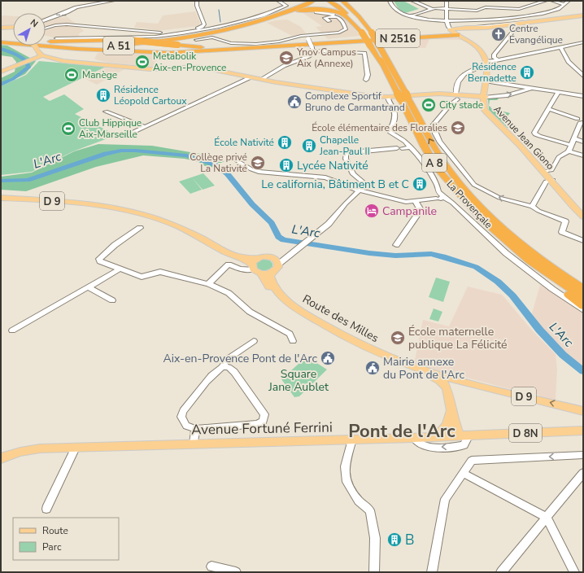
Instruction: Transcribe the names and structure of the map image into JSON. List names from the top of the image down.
{
  "streets": {
    "highway": [
      "N 2516",
      "A 51",
      "A 8",
      "La Provençale"
    ],
    "main road": [
      "Avenue Jean Giono",
      "D 9",
      "Route des Milles",
      "Avenue Fortuné Ferrini",
      "D 8N"
    ]
  },
  "crossings": [
    ["N 2516", "A 51"],
    ["D 9", "Route des Milles"]
  ],
  "districts": ["Pont de l'Arc"],
  "water": ["L'Arc"],
  "parks": ["Square Jane Aublet"],
  "places": {
    "church": ["Centre Évangélique"],
    "school or university": [
      "Ynov Campus Aix (Annexe)",
      "École élémentaire des Floralies",
      "Collège privé La Nativité",
      "École maternelle publique La Félicité"
    ],
    "sports": [
      "Metabolik Aix-en-Provence",
      "Manège",
      "City stade",
      "Club Hippique Aix-Marseille"
    ],
    "building": [
      "Résidence Bernadette",
      "Résidence Léopold Cartoux",
      "École Nativité",
      "Chapelle Jean-Paul II",
      "Lycée Nativité",
      "Le california, Bâtiment B et C",
      "B"
    ],
    "public building": ["Complexe Sportif Bruno de Carmantrand", "Aix-en-Provence Pont de l'Arc", "Mairie annexe du Pont de l'Arc"],
    "hotel": ["Campanile"]
  },
  "legend": ["Route", "Parc"],
  "north": "top right"
}
